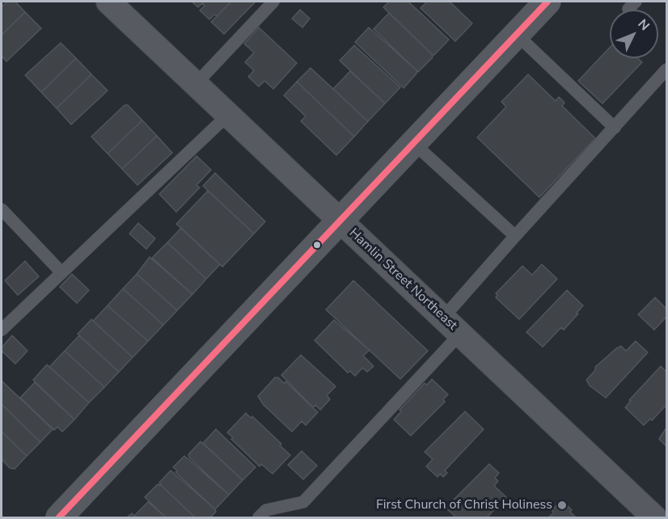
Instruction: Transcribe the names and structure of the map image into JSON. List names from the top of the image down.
{
  "streets": {
    "street": ["Hamlin Street Northeast"]
  },
  "places": ["First Church of Christ Holiness"],
  "north": "top right"
}
